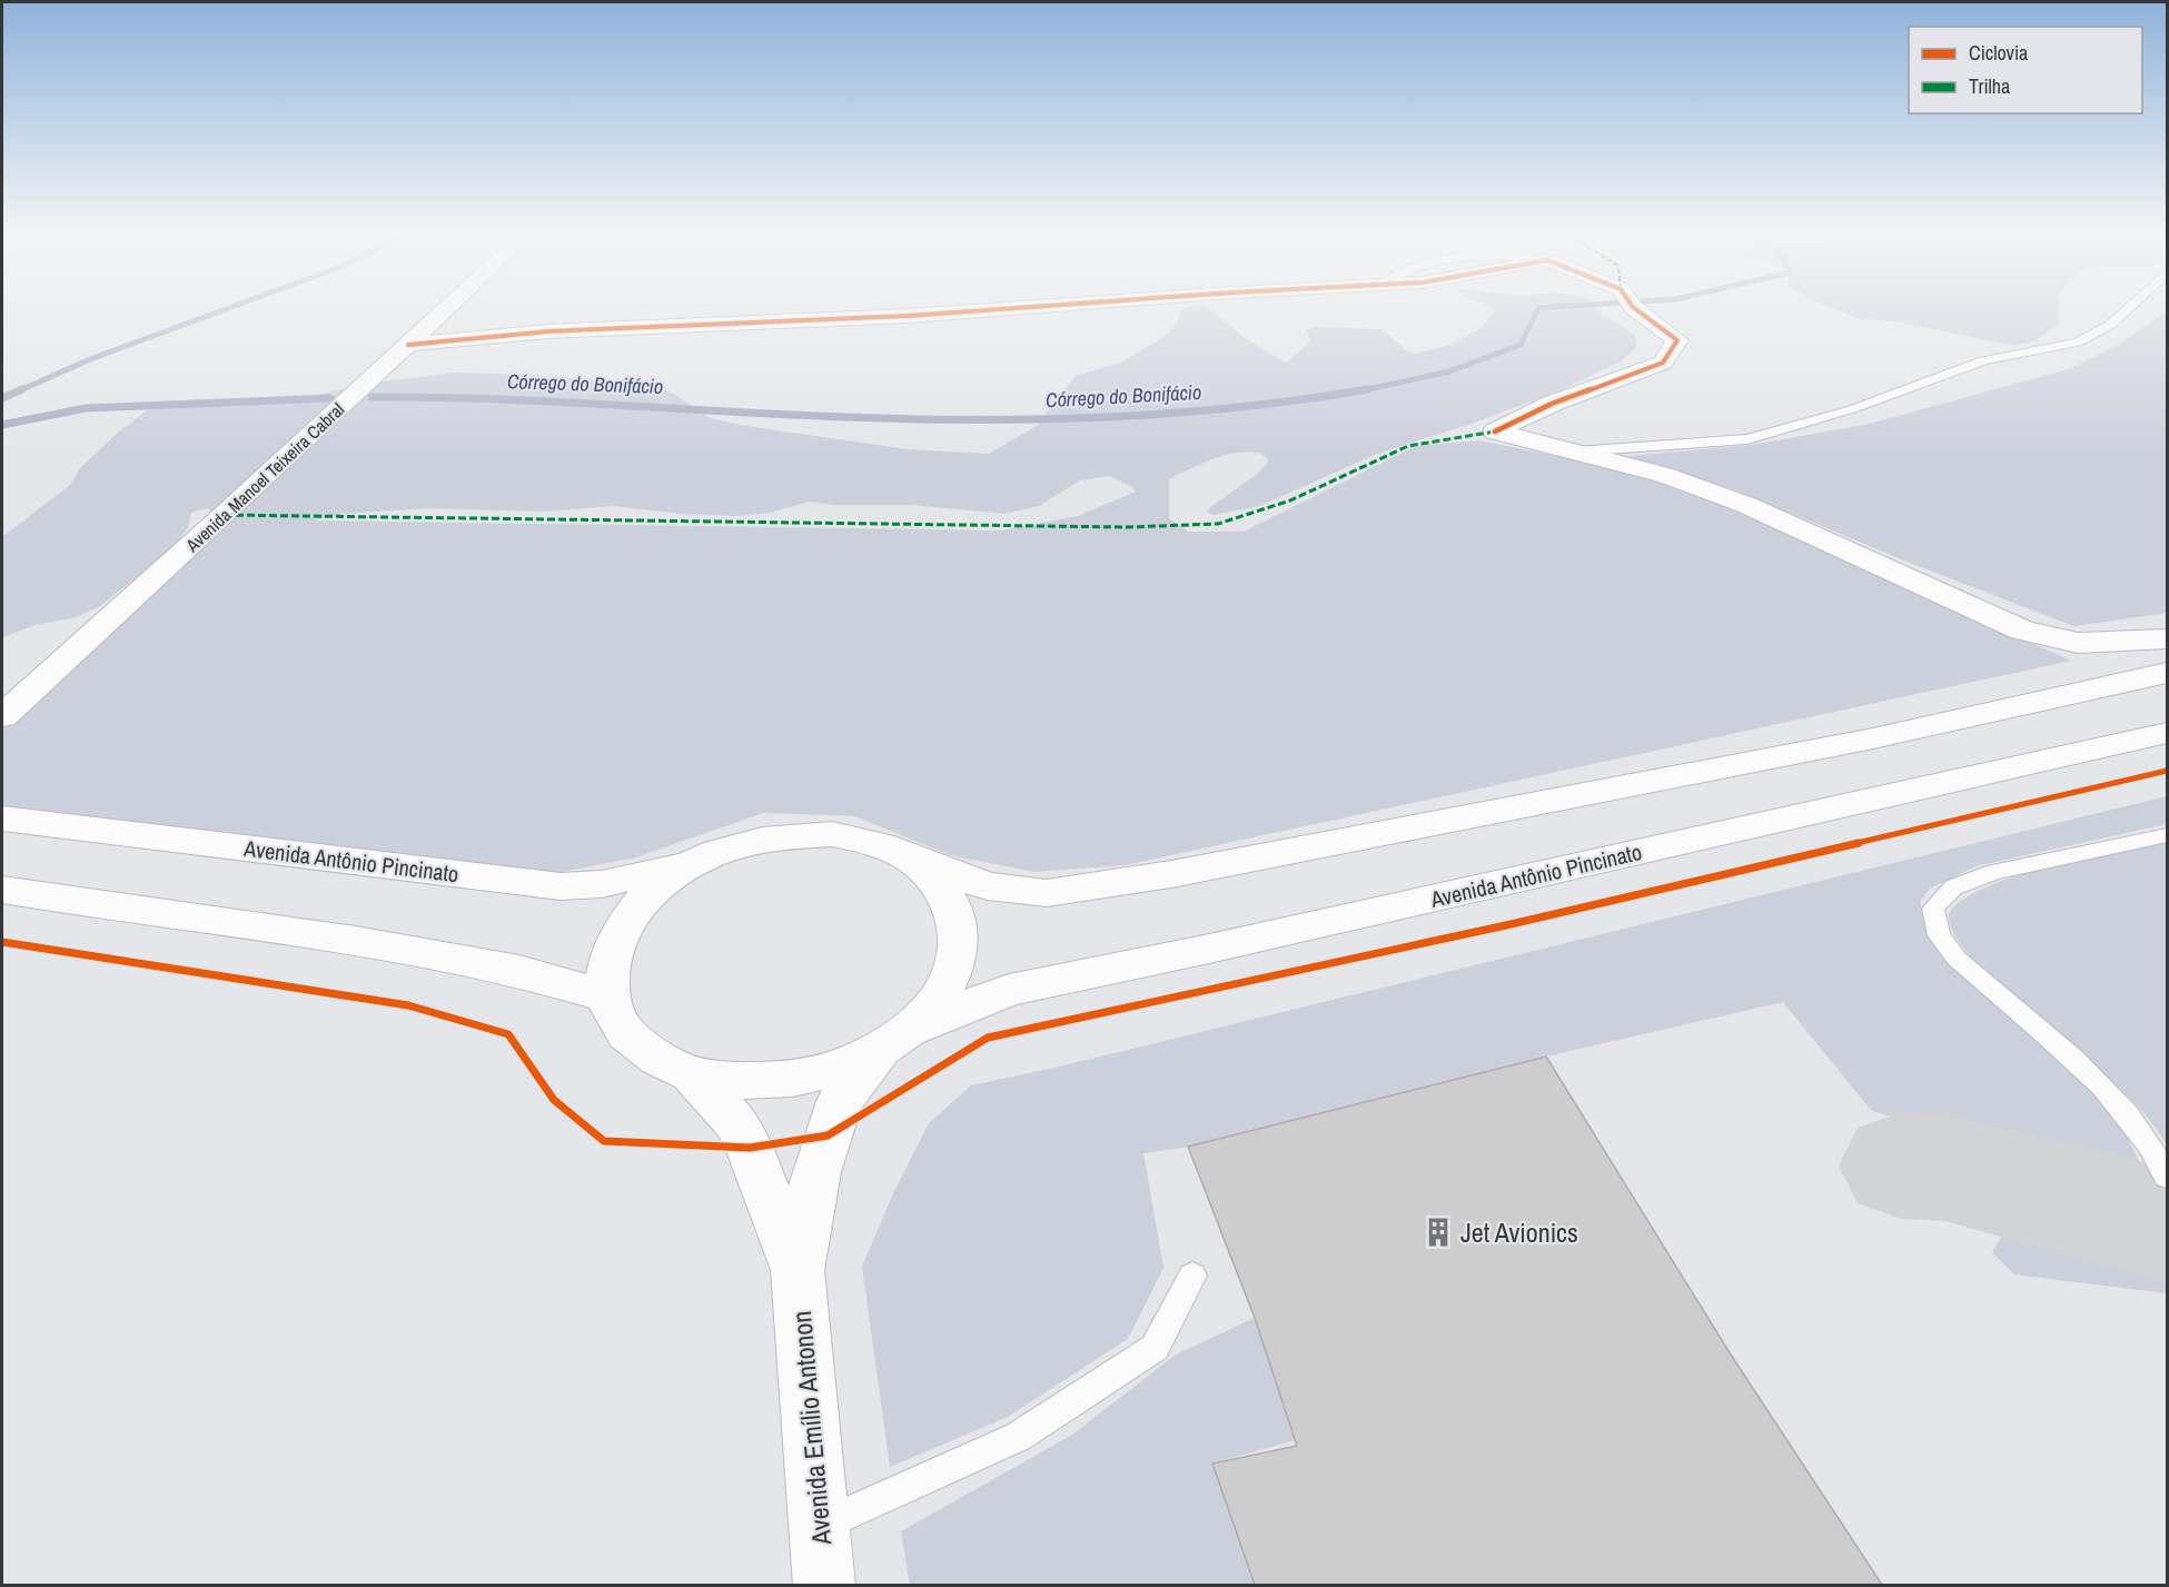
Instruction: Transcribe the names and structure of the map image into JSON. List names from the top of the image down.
{
  "streets": {
    "main road": ["Avenida Manoel Teixeira Cabral", "Avenida Antônio Pincinato", "Avenida Emílio Antonon"]
  },
  "water": ["Córrego do Bonifácio"],
  "places": {
    "building": ["Jet Avionics"]
  },
  "legend": ["Ciclovia", "Trilha"]
}
